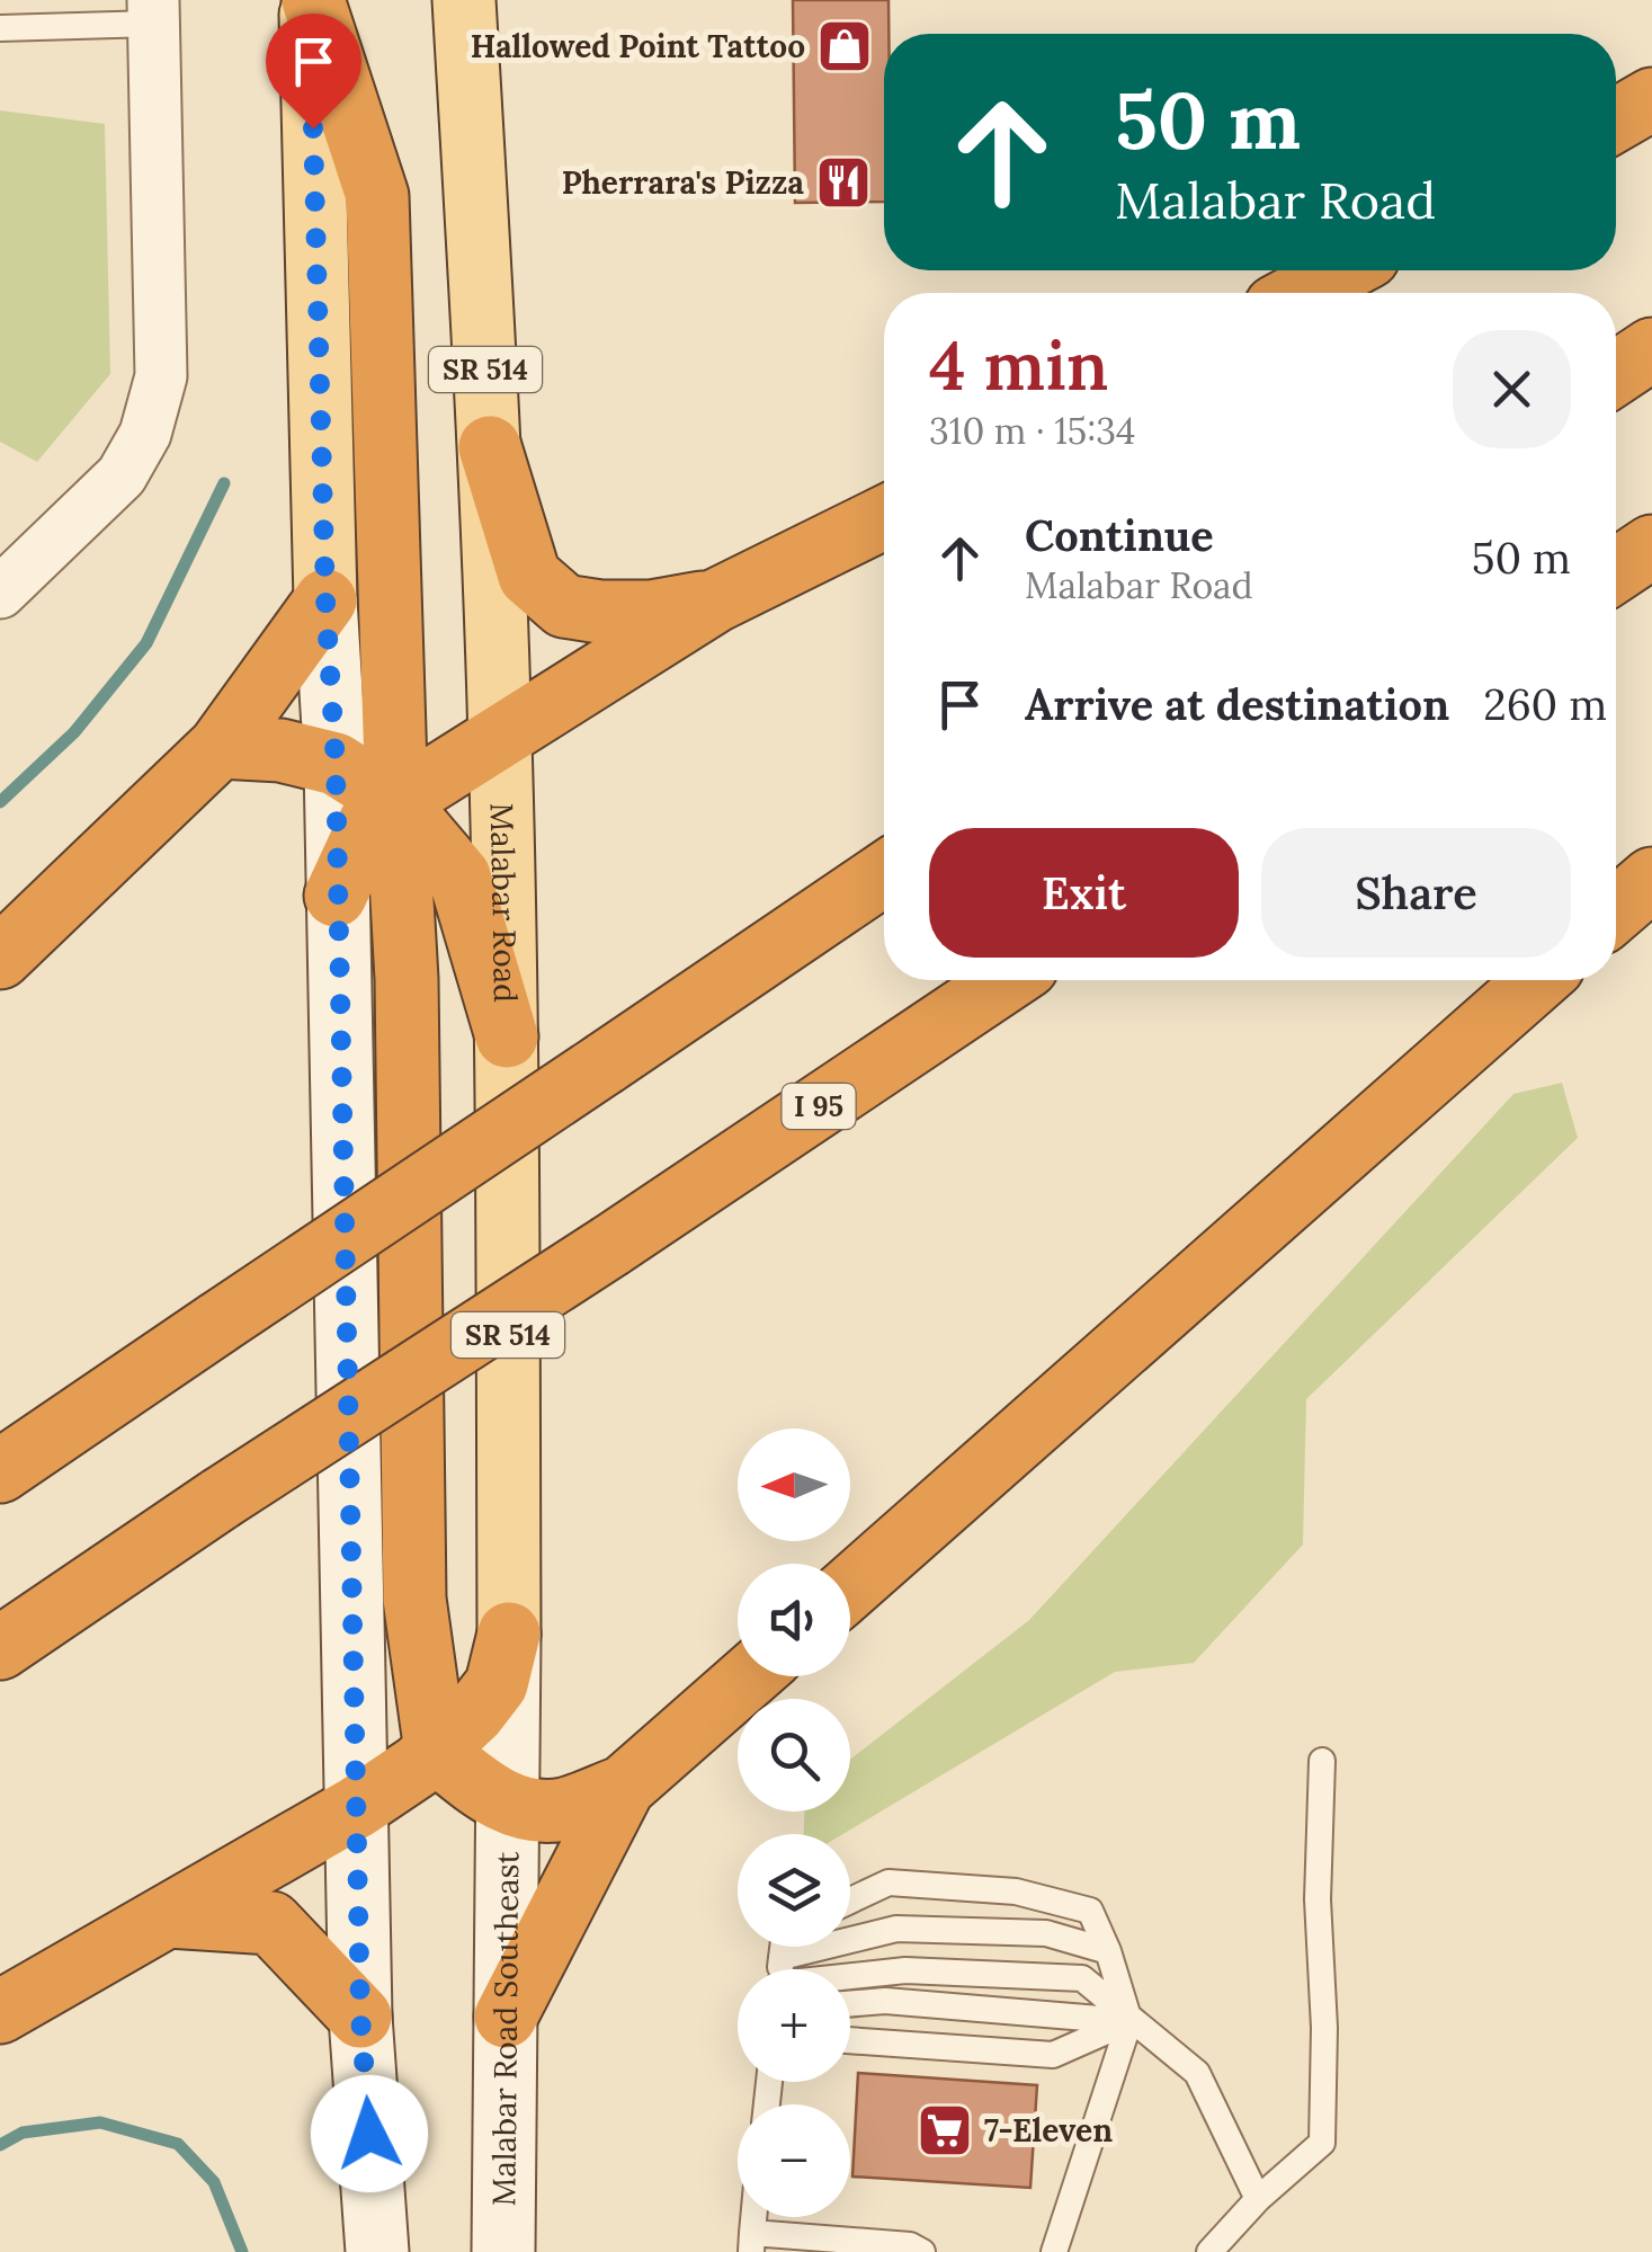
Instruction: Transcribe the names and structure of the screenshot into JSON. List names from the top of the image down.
{
  "streets": {
    "highway": ["I 95"],
    "main road": ["SR 514", "Malabar Road", "Malabar Road Southeast"]
  },
  "crossings": [
    ["Malabar Road", "Malabar Road Southeast"]
  ],
  "places": {
    "shop": ["Hallowed Point Tattoo"],
    "restaurant": ["Pherrara's Pizza"],
    "supermarket": ["7-Eleven"]
  },
  "north": "left",
  "page": {
    "turn": ["50 m", "Malabar Road"],
    "heading": ["4 min", "310 m · 15:34"],
    "list": [
      {
        "name": "Continue",
        "note": "Malabar Road",
        "value": "50 m"
      },
      {
        "name": "Arrive at destination",
        "value": "260 m"
      }
    ],
    "buttons": ["Exit", "Share"],
    "map_buttons": ["+", "−"]
  }
}
